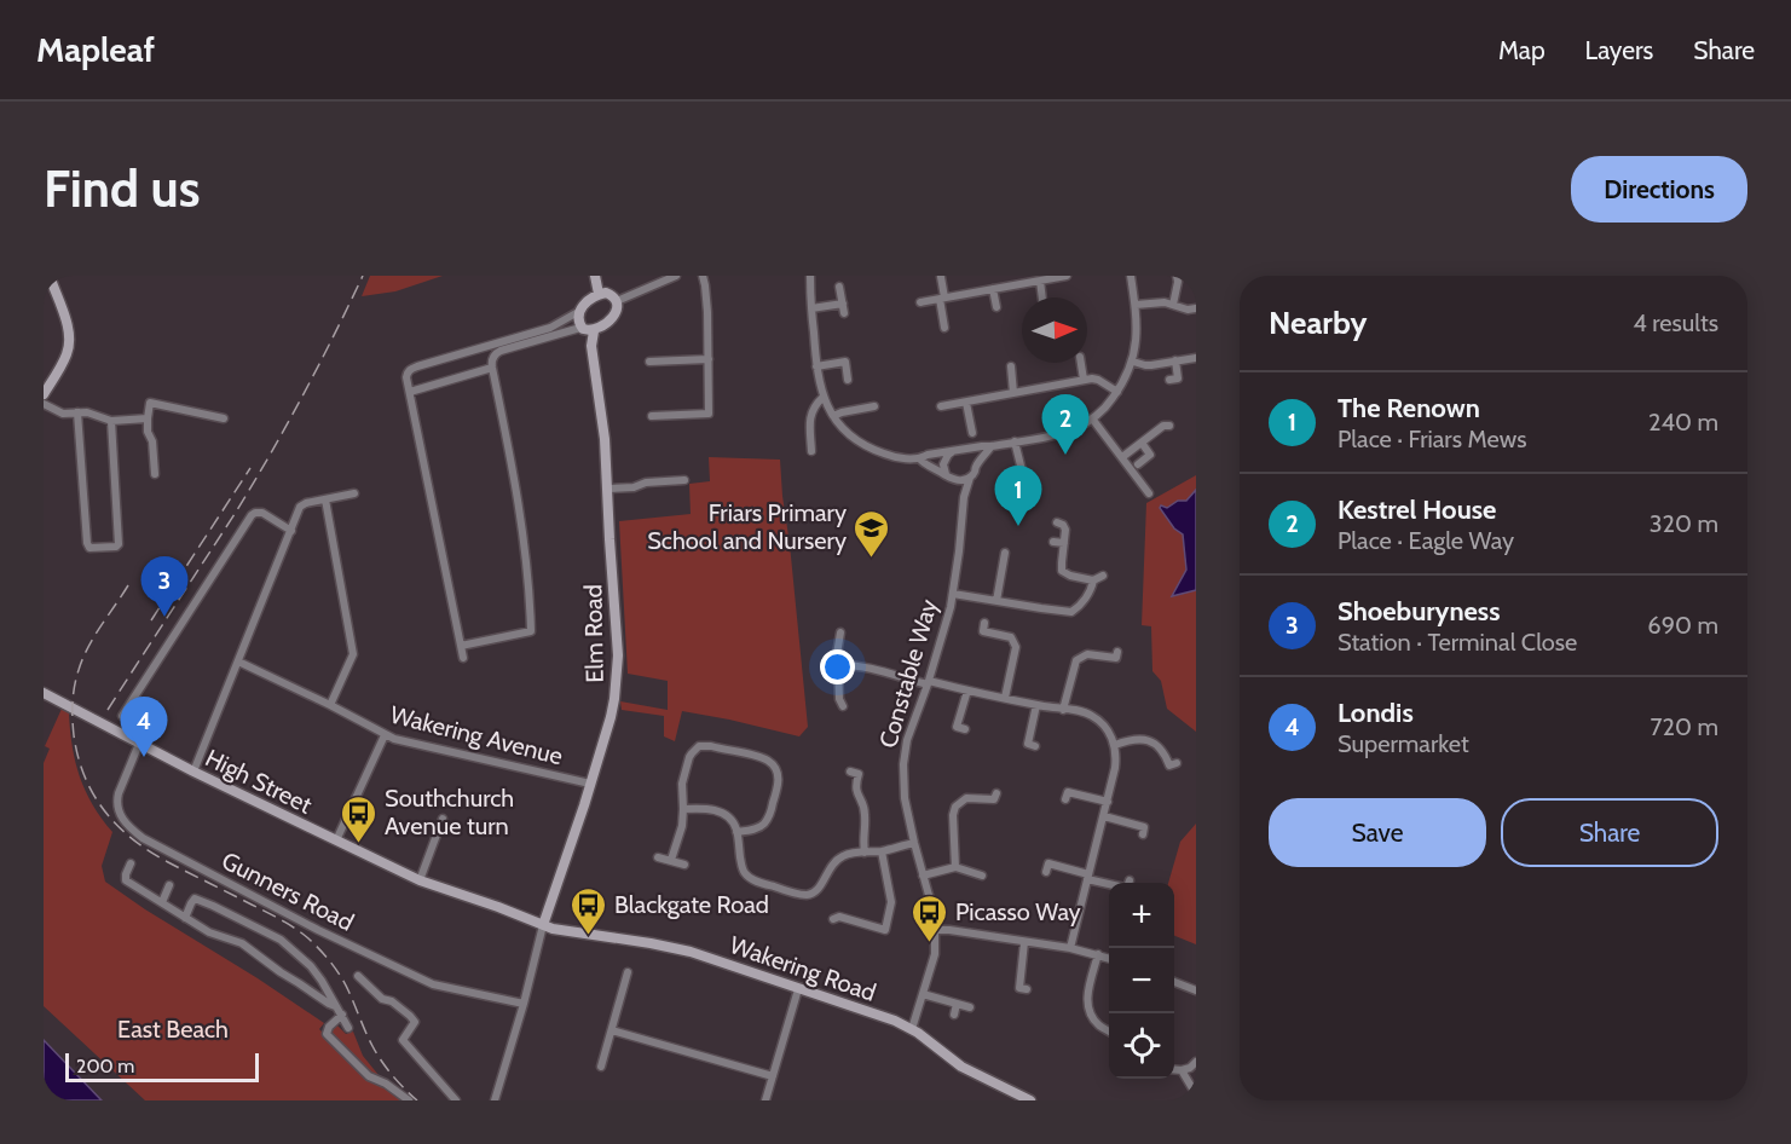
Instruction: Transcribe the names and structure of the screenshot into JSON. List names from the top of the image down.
{
  "streets": {
    "street": [
      "Elm Road",
      "Constable Way",
      "Wakering Avenue",
      "High Street",
      "Gunners Road",
      "Wakering Road"
    ]
  },
  "crossings": [
    ["Elm Road", "Wakering Avenue"],
    ["Elm Road", "High Street"],
    ["Elm Road", "Wakering Road"],
    ["Constable Way", "Wakering Road"],
    ["High Street", "Gunners Road"],
    ["High Street", "Wakering Road"]
  ],
  "parks": ["East Beach"],
  "places": {
    "school or university": ["Friars Primary School and Nursery"],
    "bus stop": ["Southchurch Avenue turn", "Blackgate Road", "Picasso Way"]
  },
  "scale_bar": "200 m",
  "north": "right",
  "page": {
    "header": "Mapleaf",
    "nav": ["Map", "Layers", "Share"],
    "buttons": [
      "Directions",
      ["Save", "Share"]
    ],
    "title": "Find us",
    "heading": ["Nearby", "4 results"],
    "list": [
      {
        "mark": "1",
        "name": "The Renown",
        "note": "Place · Friars Mews",
        "value": "240 m"
      },
      {
        "mark": "2",
        "name": "Kestrel House",
        "note": "Place · Eagle Way",
        "value": "320 m"
      },
      {
        "mark": "3",
        "name": "Shoeburyness",
        "note": "Station · Terminal Close",
        "value": "690 m"
      },
      {
        "mark": "4",
        "name": "Londis",
        "note": "Supermarket",
        "value": "720 m"
      }
    ],
    "pins": [
      "2",
      "1",
      "3",
      "4"
    ],
    "map_buttons": ["+", "−"],
    "scale": "200 m"
  }
}
